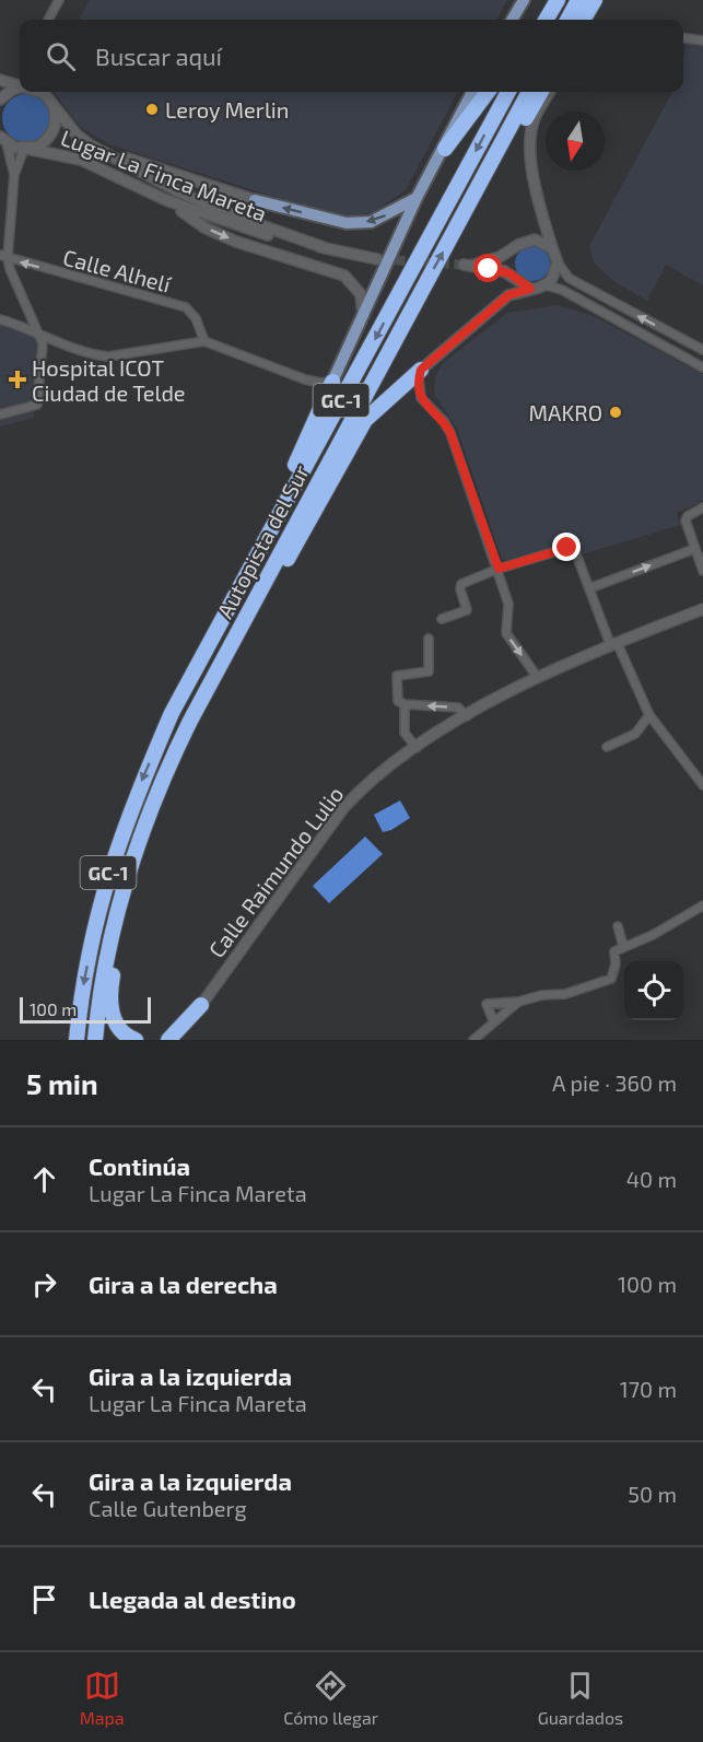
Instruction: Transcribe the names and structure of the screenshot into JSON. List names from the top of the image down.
{
  "streets": {
    "highway": ["GC-1", "Autopista del Sur"],
    "street": ["Lugar La Finca Mareta", "Calle Alhelí", "Calle Raimundo Lulio"]
  },
  "places": {
    "other": ["Leroy Merlin", "MAKRO"],
    "health": ["Hospital ICOT Ciudad de Telde"]
  },
  "scale_bar": "100 m",
  "north": "bottom",
  "page": {
    "search": "Buscar aquí",
    "scale": "100 m",
    "heading": ["5 min", "A pie · 360 m"],
    "list": [
      ["Continúa", "Lugar La Finca Mareta", "40 m"],
      ["Gira a la derecha", "100 m"],
      ["Gira a la izquierda", "Lugar La Finca Mareta", "170 m"],
      ["Gira a la izquierda", "Calle Gutenberg", "50 m"],
      "Llegada al destino"
    ],
    "nav": ["Mapa", "Cómo llegar", "Guardados"]
  }
}
